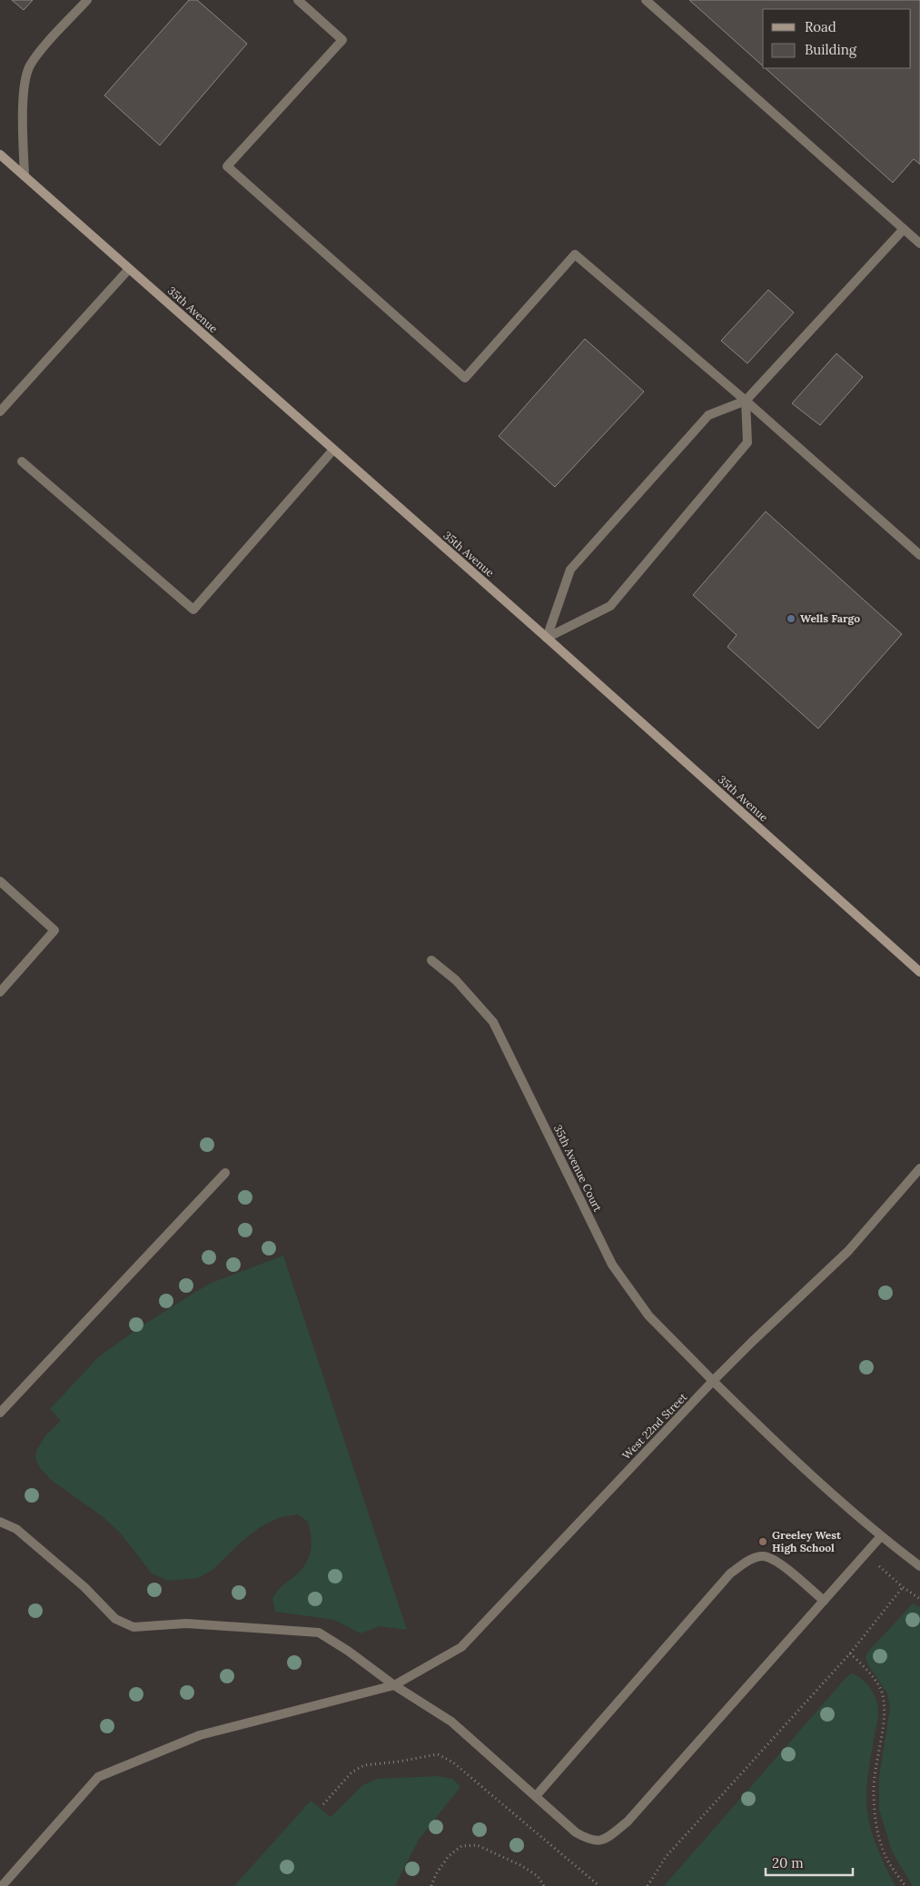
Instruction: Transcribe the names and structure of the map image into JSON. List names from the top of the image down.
{
  "streets": {
    "main road": ["35th Avenue"],
    "street": ["35th Avenue Court", "West 22nd Street"]
  },
  "crossings": [
    ["35th Avenue Court", "West 22nd Street"]
  ],
  "places": ["Wells Fargo", "Greeley West High School"],
  "legend": ["Road", "Building"],
  "scale_bar": "20 m"
}
